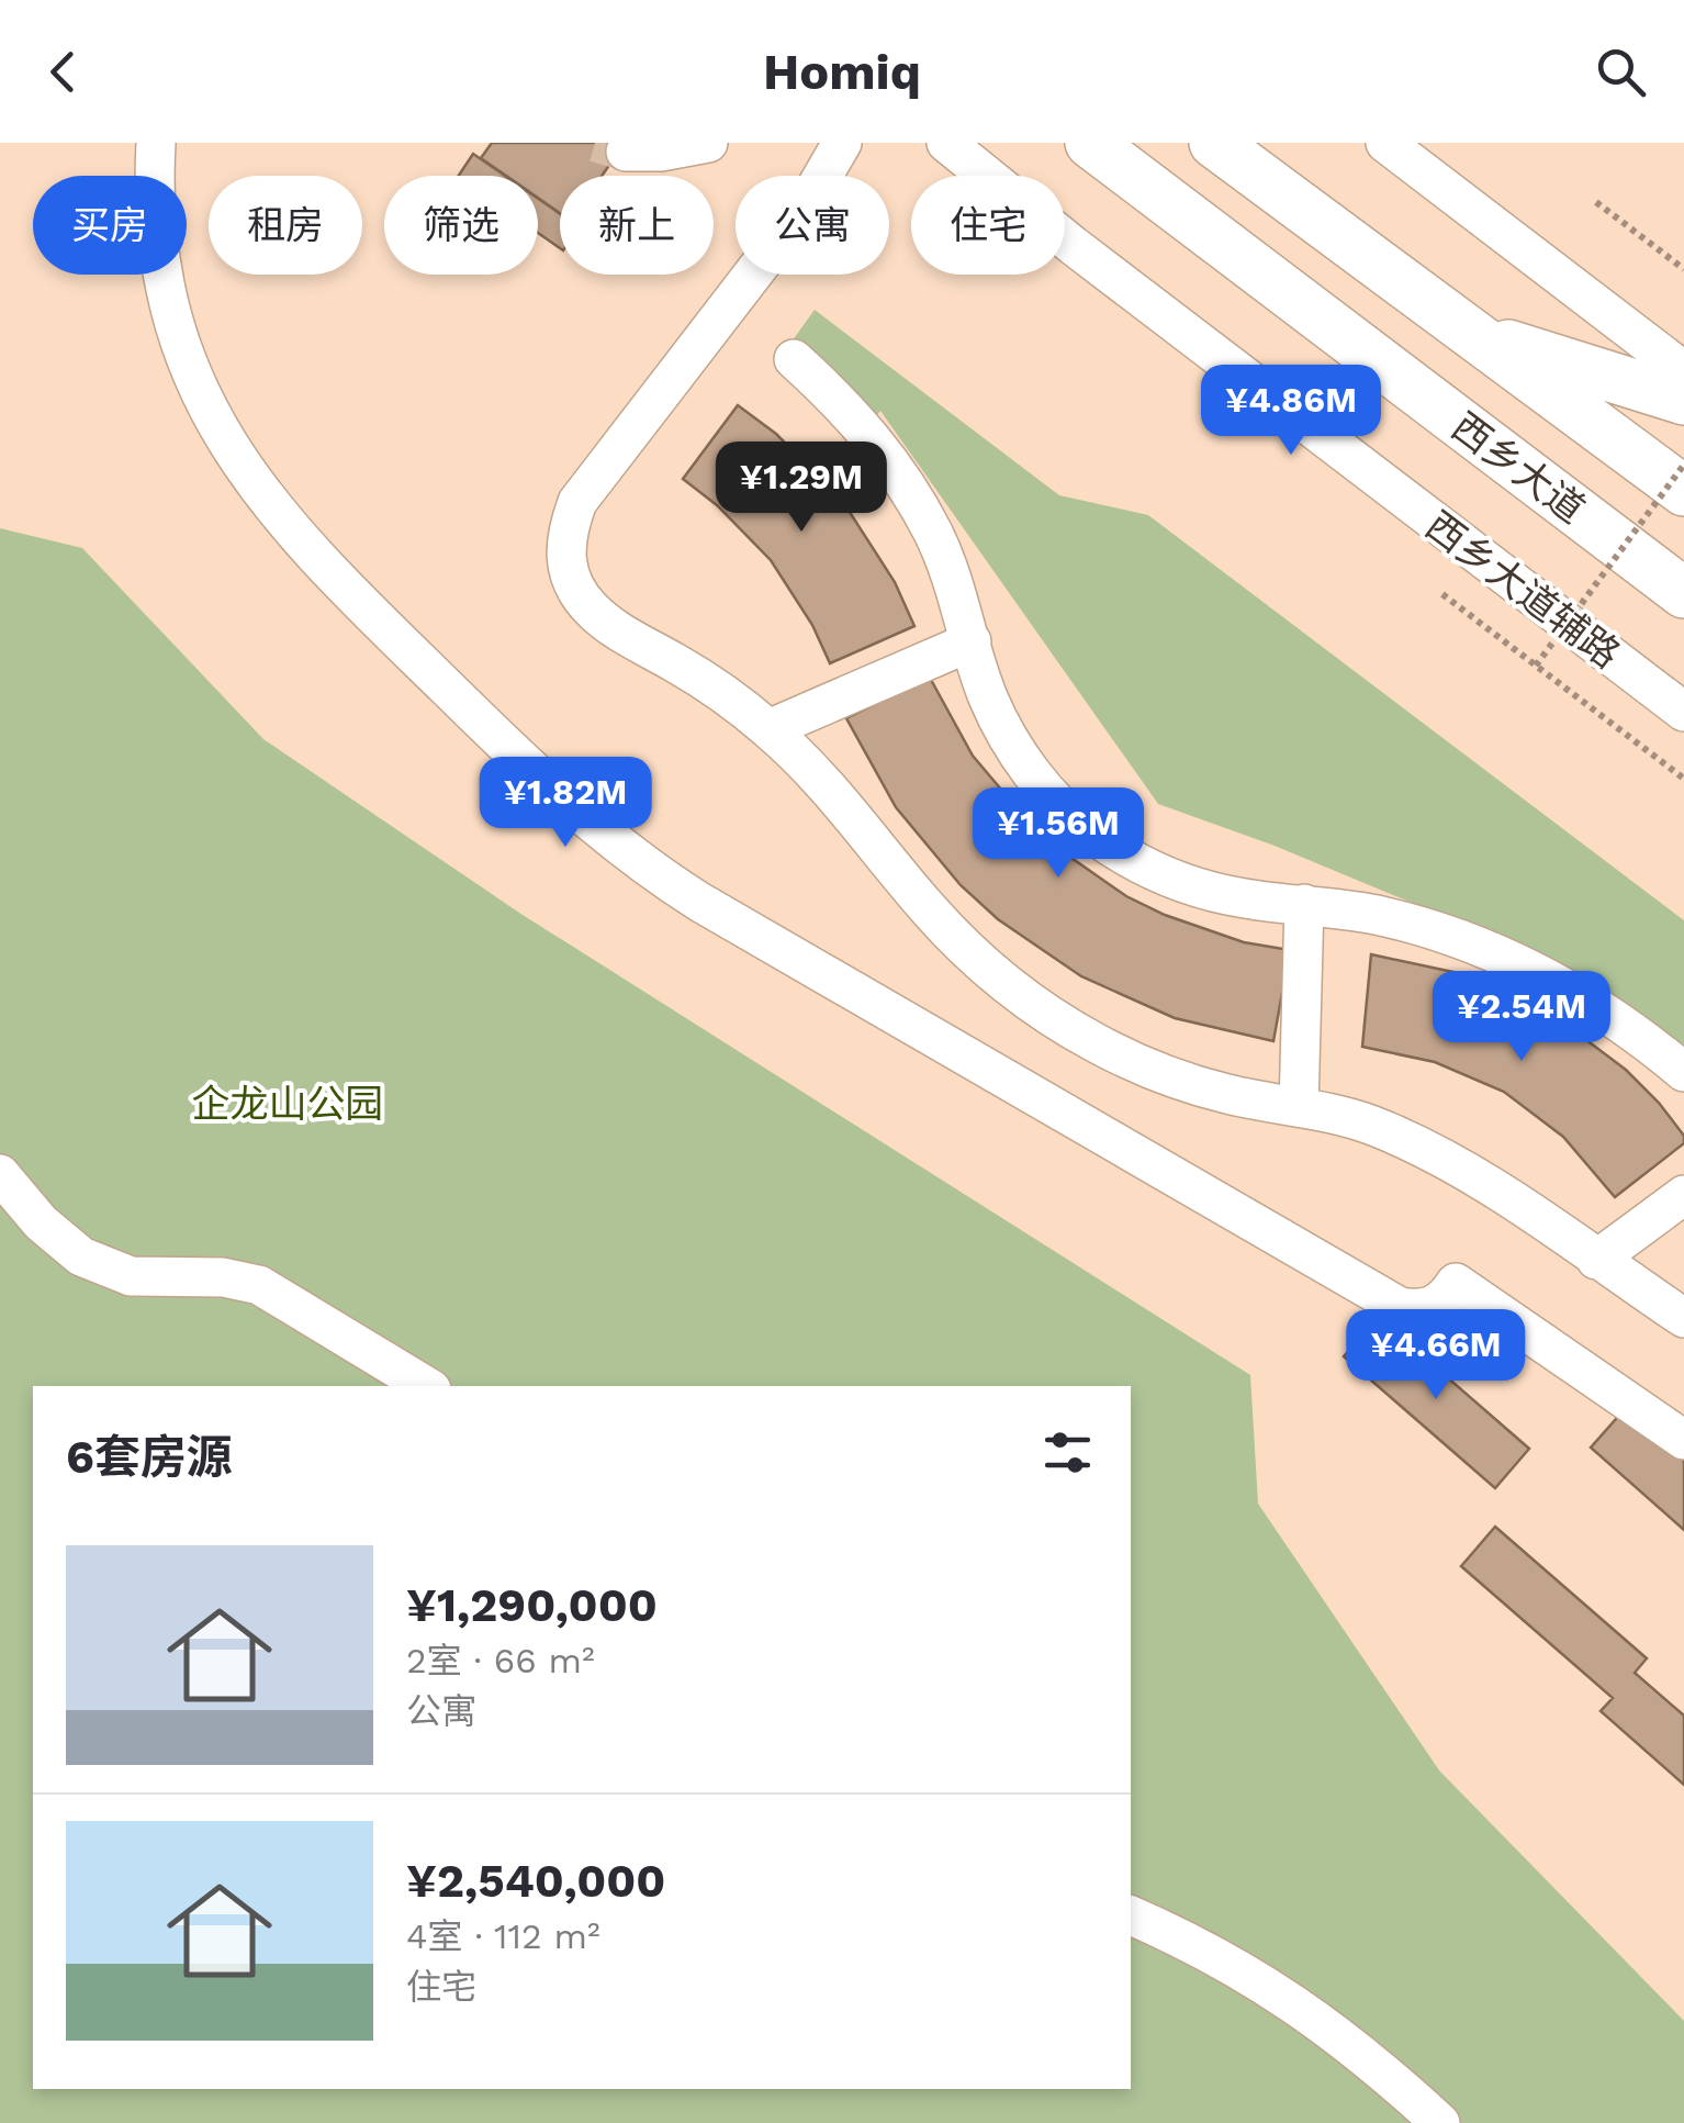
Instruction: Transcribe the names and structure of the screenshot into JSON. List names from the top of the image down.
{
  "streets": {
    "main road": ["西乡大道"],
    "street": ["西乡大道辅路"]
  },
  "parks": ["企龙山公园"],
  "page": {
    "header": "Homiq",
    "chip": [
      "买房",
      "租房",
      "筛选",
      "新上",
      "公寓",
      "住宅"
    ],
    "price": [
      "¥4.86M",
      "¥1.29M",
      "¥1.82M",
      "¥1.56M",
      "¥2.54M",
      "¥4.66M"
    ],
    "heading": "6套房源",
    "list": [
      {
        "name": "¥1,290,000",
        "note": "2室 · 66 m² · 公寓"
      },
      {
        "name": "¥2,540,000",
        "note": "4室 · 112 m² · 住宅"
      }
    ]
  }
}
